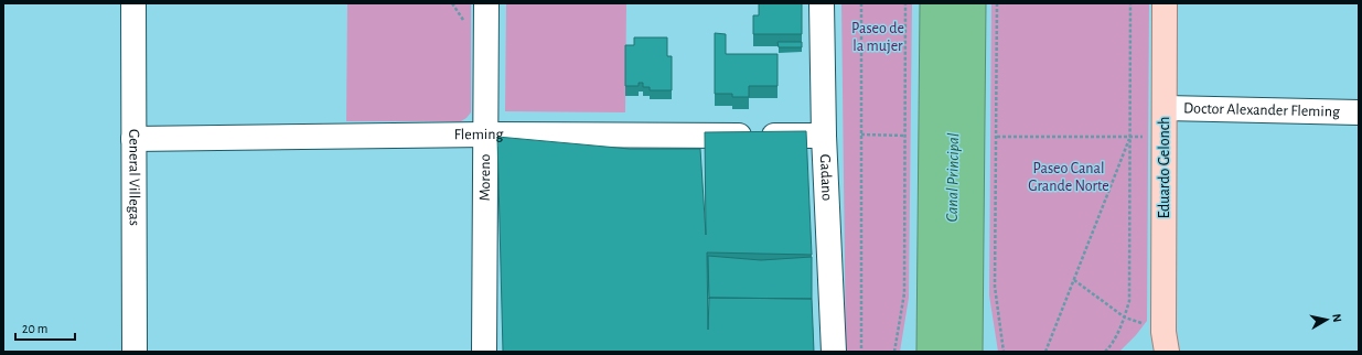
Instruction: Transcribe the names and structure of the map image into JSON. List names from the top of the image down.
{
  "streets": {
    "main road": ["Eduardo Gelonch"],
    "street": [
      "Doctor Alexander Fleming",
      "Fleming",
      "General Villegas",
      "Moreno",
      "Gadano"
    ]
  },
  "crossings": [
    ["Doctor Alexander Fleming", "Eduardo Gelonch"],
    ["Fleming", "General Villegas"],
    ["Fleming", "Moreno"],
    ["Fleming", "Gadano"]
  ],
  "water": ["Canal Principal"],
  "parks": ["Paseo de la mujer", "Paseo Canal Grande Norte"],
  "scale_bar": "20 m",
  "north": "right"
}
